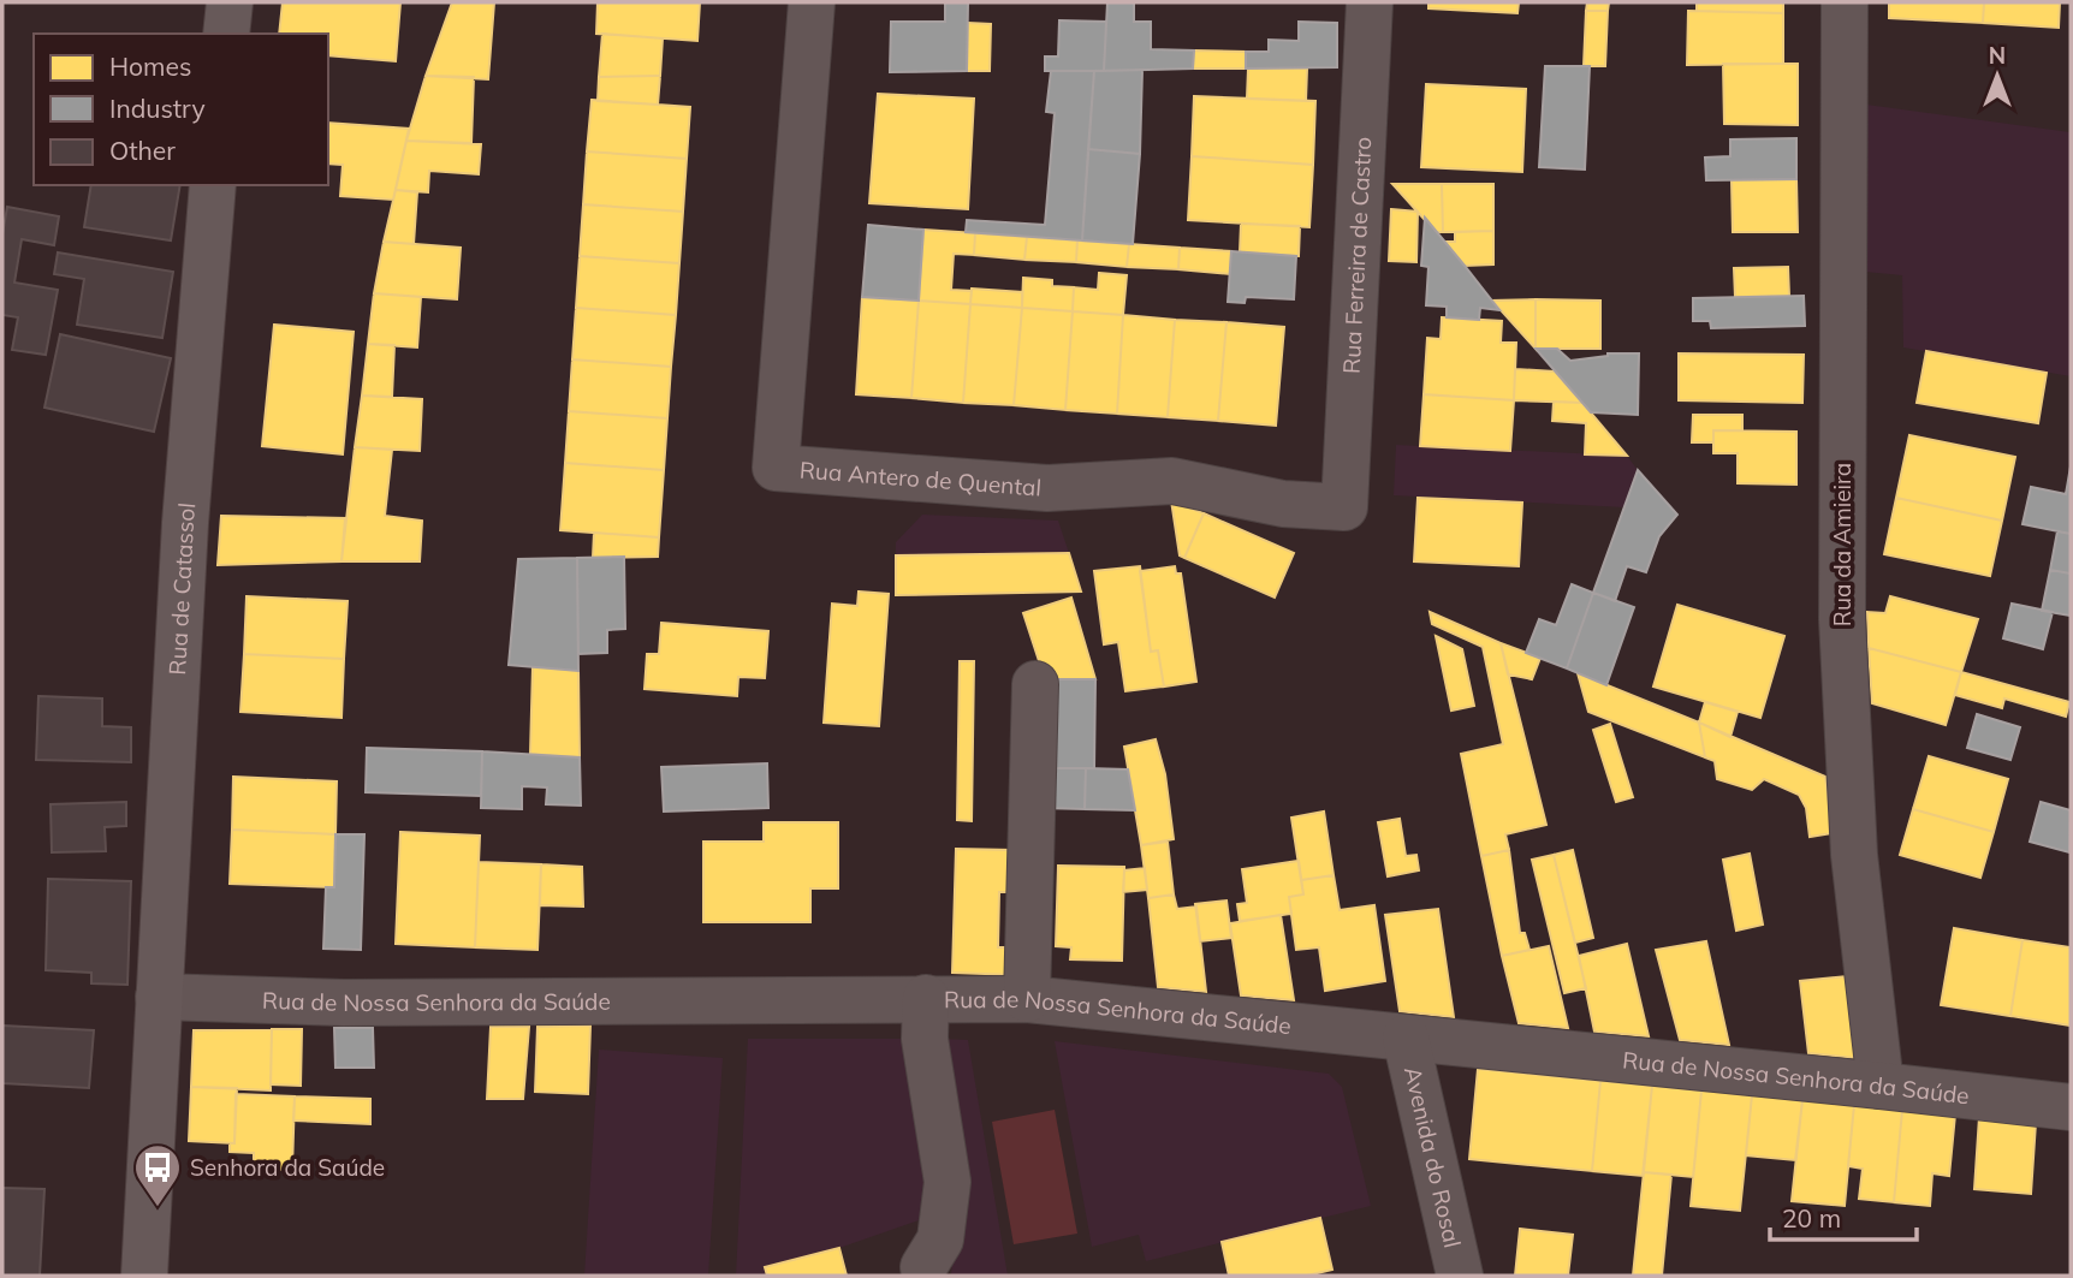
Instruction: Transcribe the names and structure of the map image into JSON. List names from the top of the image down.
{
  "streets": {
    "main road": ["Rua de Catassol"],
    "street": [
      "Rua Ferreira de Castro",
      "Rua Antero de Quental",
      "Rua da Amieira",
      "Rua de Nossa Senhora da Saúde",
      "Avenida do Rosal"
    ]
  },
  "crossings": [
    ["Rua Ferreira de Castro", "Rua Antero de Quental"],
    ["Rua da Amieira", "Rua de Nossa Senhora da Saúde"],
    ["Rua de Catassol", "Rua de Nossa Senhora da Saúde"],
    ["Rua de Nossa Senhora da Saúde", "Avenida do Rosal"]
  ],
  "places": {
    "bus stop": ["Senhora da Saúde"]
  },
  "legend": ["Homes", "Industry", "Other"],
  "scale_bar": "20 m",
  "north": "top"
}
